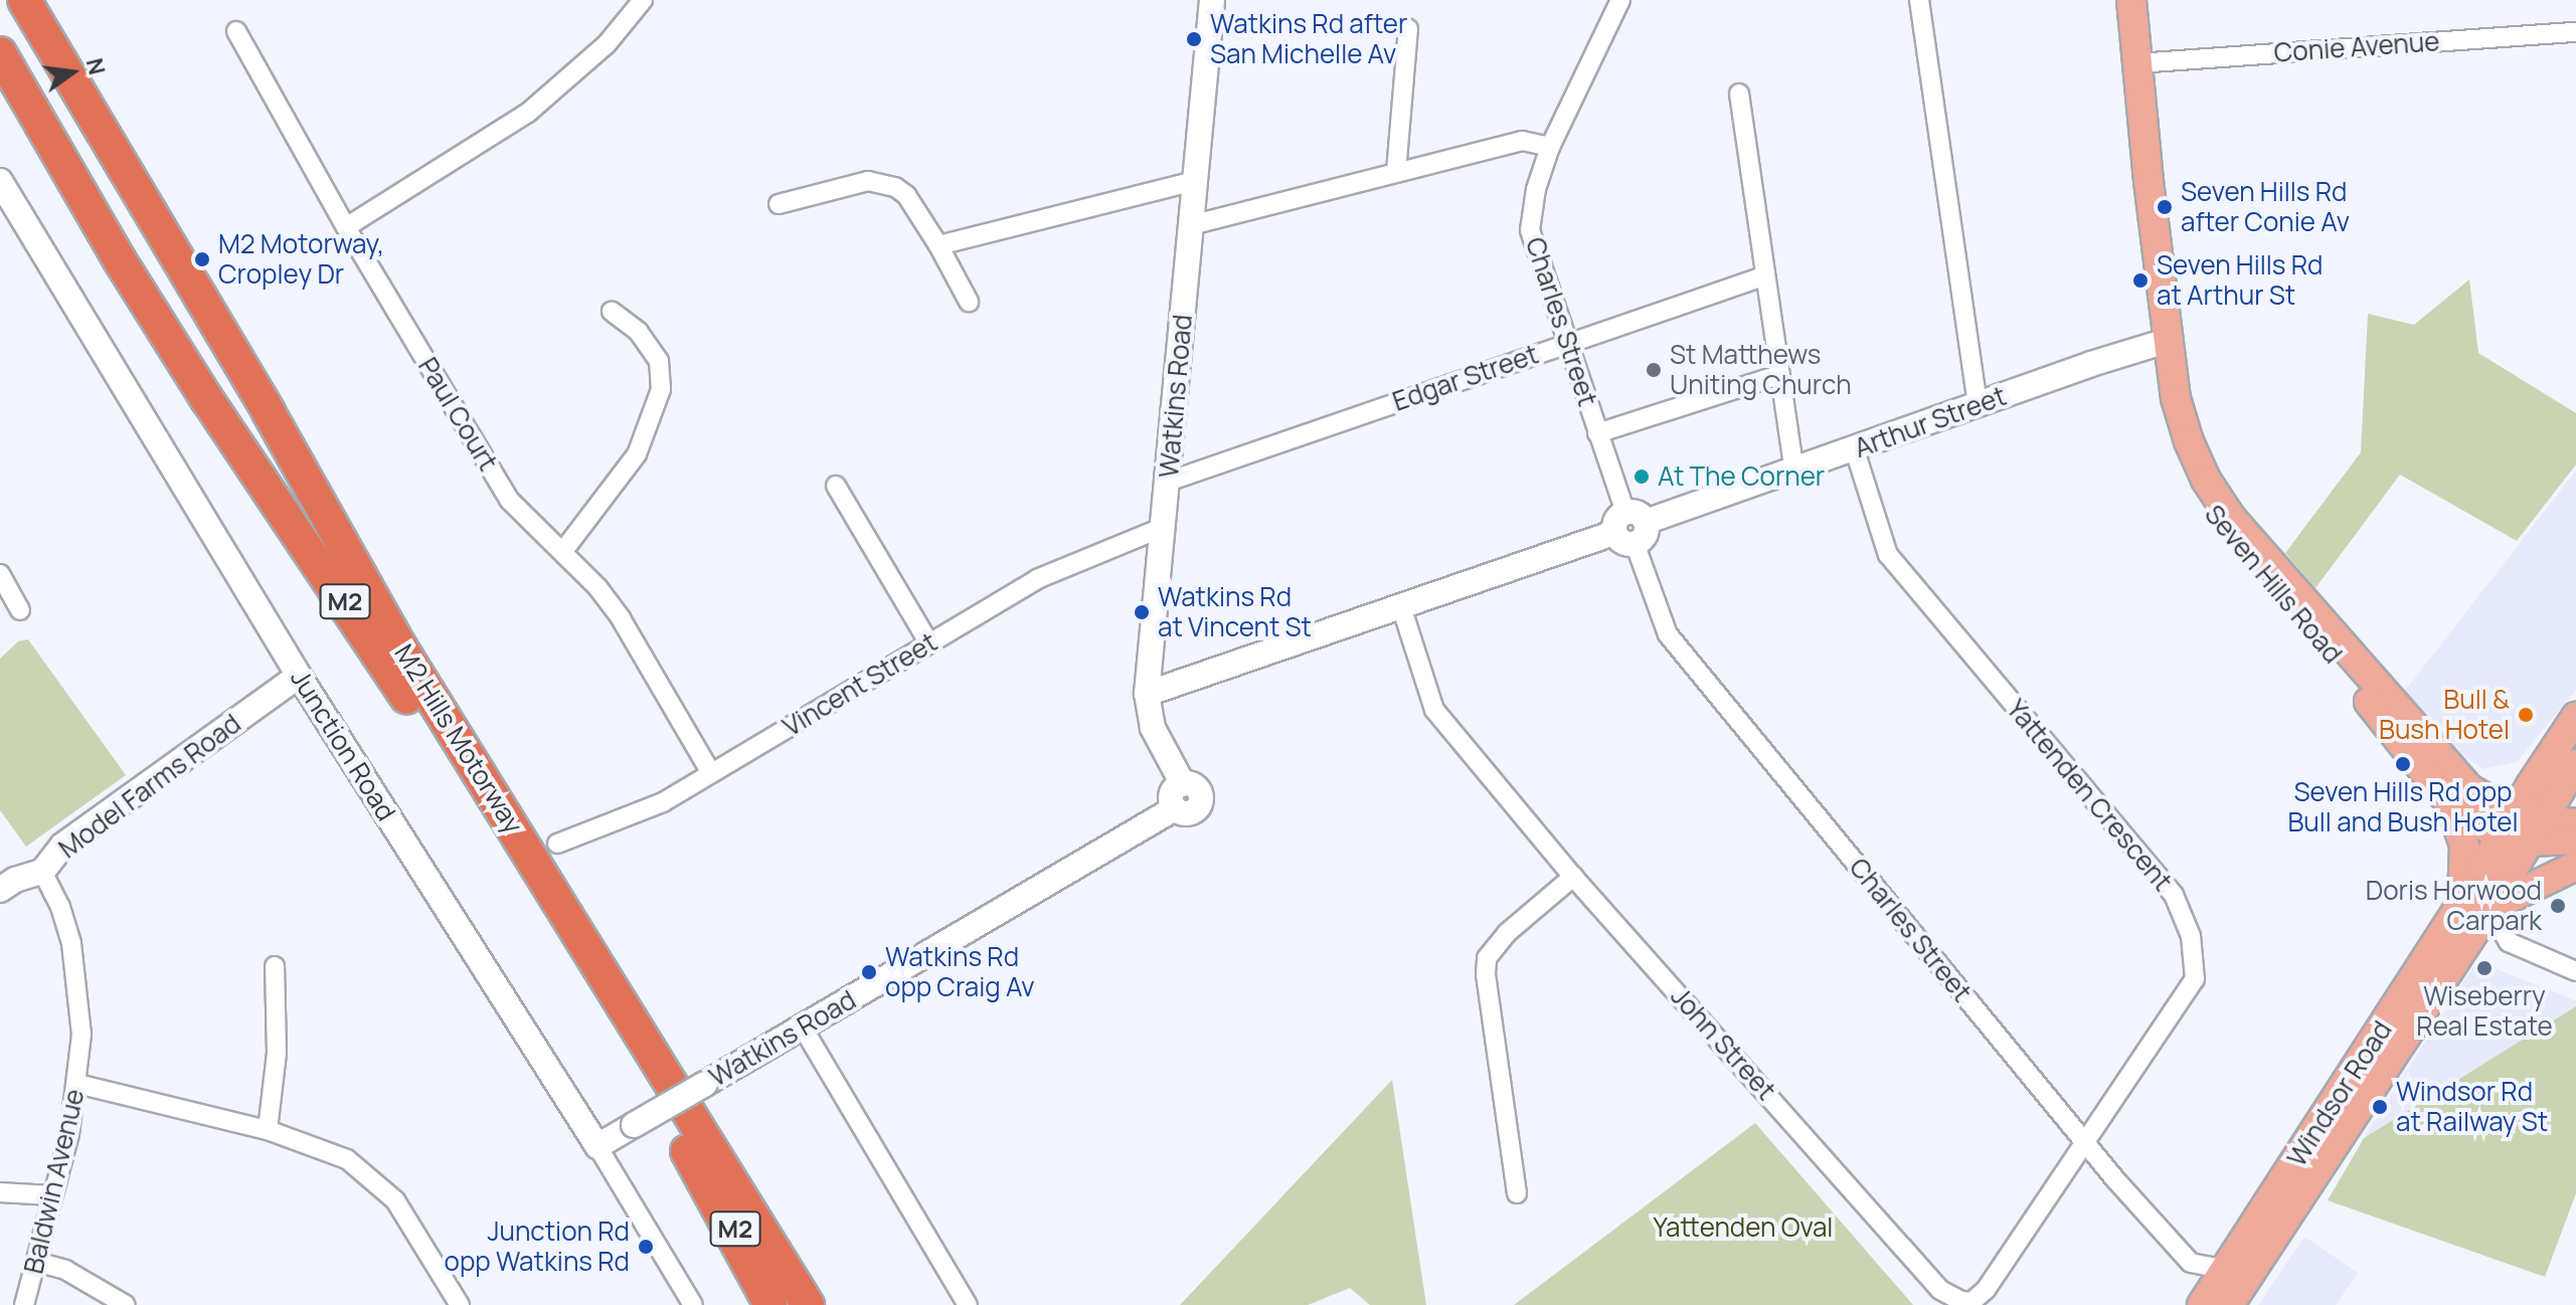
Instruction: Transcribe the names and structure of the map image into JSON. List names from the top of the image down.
{
  "streets": {
    "highway": ["M2", "M2 Hills Motorway"],
    "main road": ["Seven Hills Road", "Windsor Road"],
    "street": [
      "Conie Avenue",
      "Charles Street",
      "Edgar Street",
      "Watkins Road",
      "Paul Court",
      "Arthur Street",
      "Vincent Street",
      "Junction Road",
      "Model Farms Road",
      "Yattenden Crescent",
      "John Street",
      "Baldwin Avenue"
    ]
  },
  "crossings": [
    ["Conie Avenue", "Seven Hills Road"],
    ["Charles Street", "Edgar Street"],
    ["Charles Street", "Arthur Street"],
    ["Charles Street", "Yattenden Crescent"],
    ["Charles Street", "John Street"],
    ["Charles Street", "Windsor Road"],
    ["Edgar Street", "Watkins Road"],
    ["Watkins Road", "Arthur Street"],
    ["Watkins Road", "Vincent Street"],
    ["Watkins Road", "Junction Road"],
    ["Paul Court", "Vincent Street"],
    ["Arthur Street", "Seven Hills Road"],
    ["Arthur Street", "Yattenden Crescent"],
    ["Arthur Street", "John Street"],
    ["Seven Hills Road", "Windsor Road"],
    ["Junction Road", "Model Farms Road"],
    ["Model Farms Road", "Baldwin Avenue"],
    ["Yattenden Crescent", "John Street"]
  ],
  "parks": ["Yattenden Oval"],
  "places": [
    "Watkins Rd after San Michelle Av",
    "Seven Hills Rd after Conie Av",
    "M2 Motorway, Cropley Dr",
    "Seven Hills Rd at Arthur St",
    "St Matthews Uniting Church",
    "At The Corner",
    "Watkins Rd at Vincent St",
    "Bull & Bush Hotel",
    "Seven Hills Rd opp Bull and Bush Hotel",
    "Doris Horwood Carpark",
    "Wiseberry Real Estate",
    "Watkins Rd opp Craig Av",
    "Windsor Rd at Railway St",
    "Junction Rd opp Watkins Rd"
  ],
  "north": "right"
}
